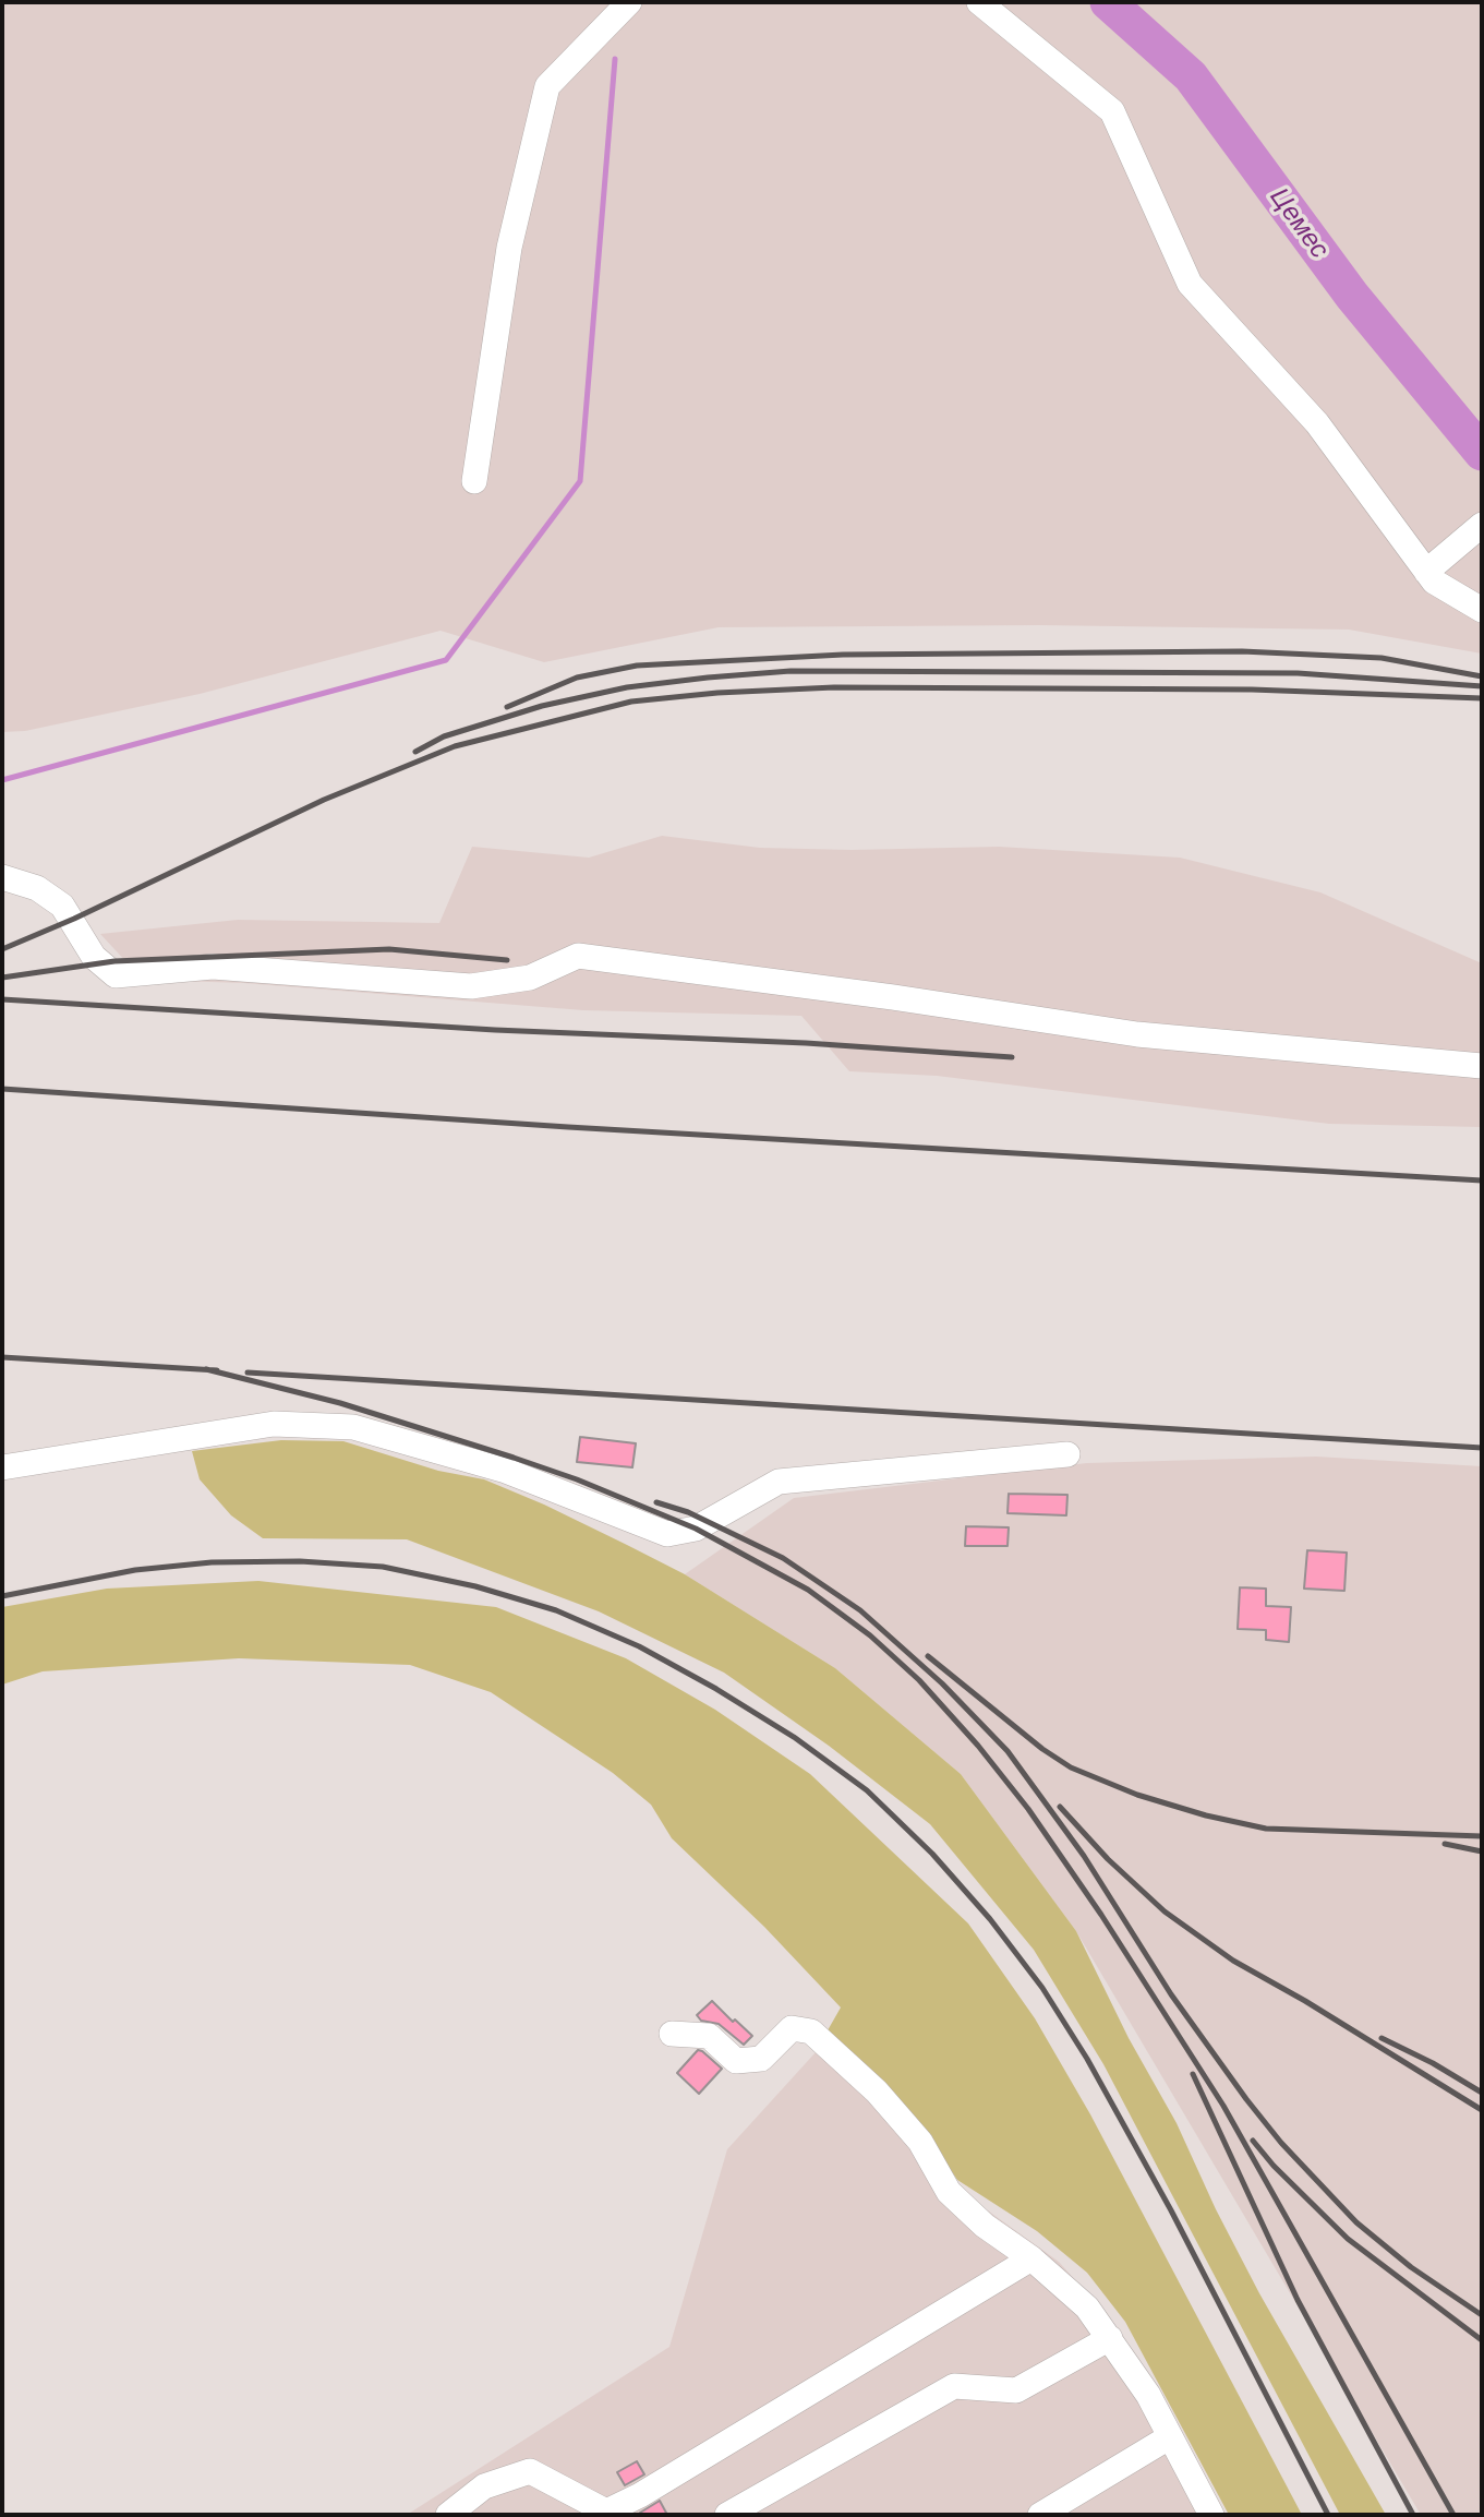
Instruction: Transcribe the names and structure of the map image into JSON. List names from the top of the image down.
{
  "water": ["Цемес"]
}
